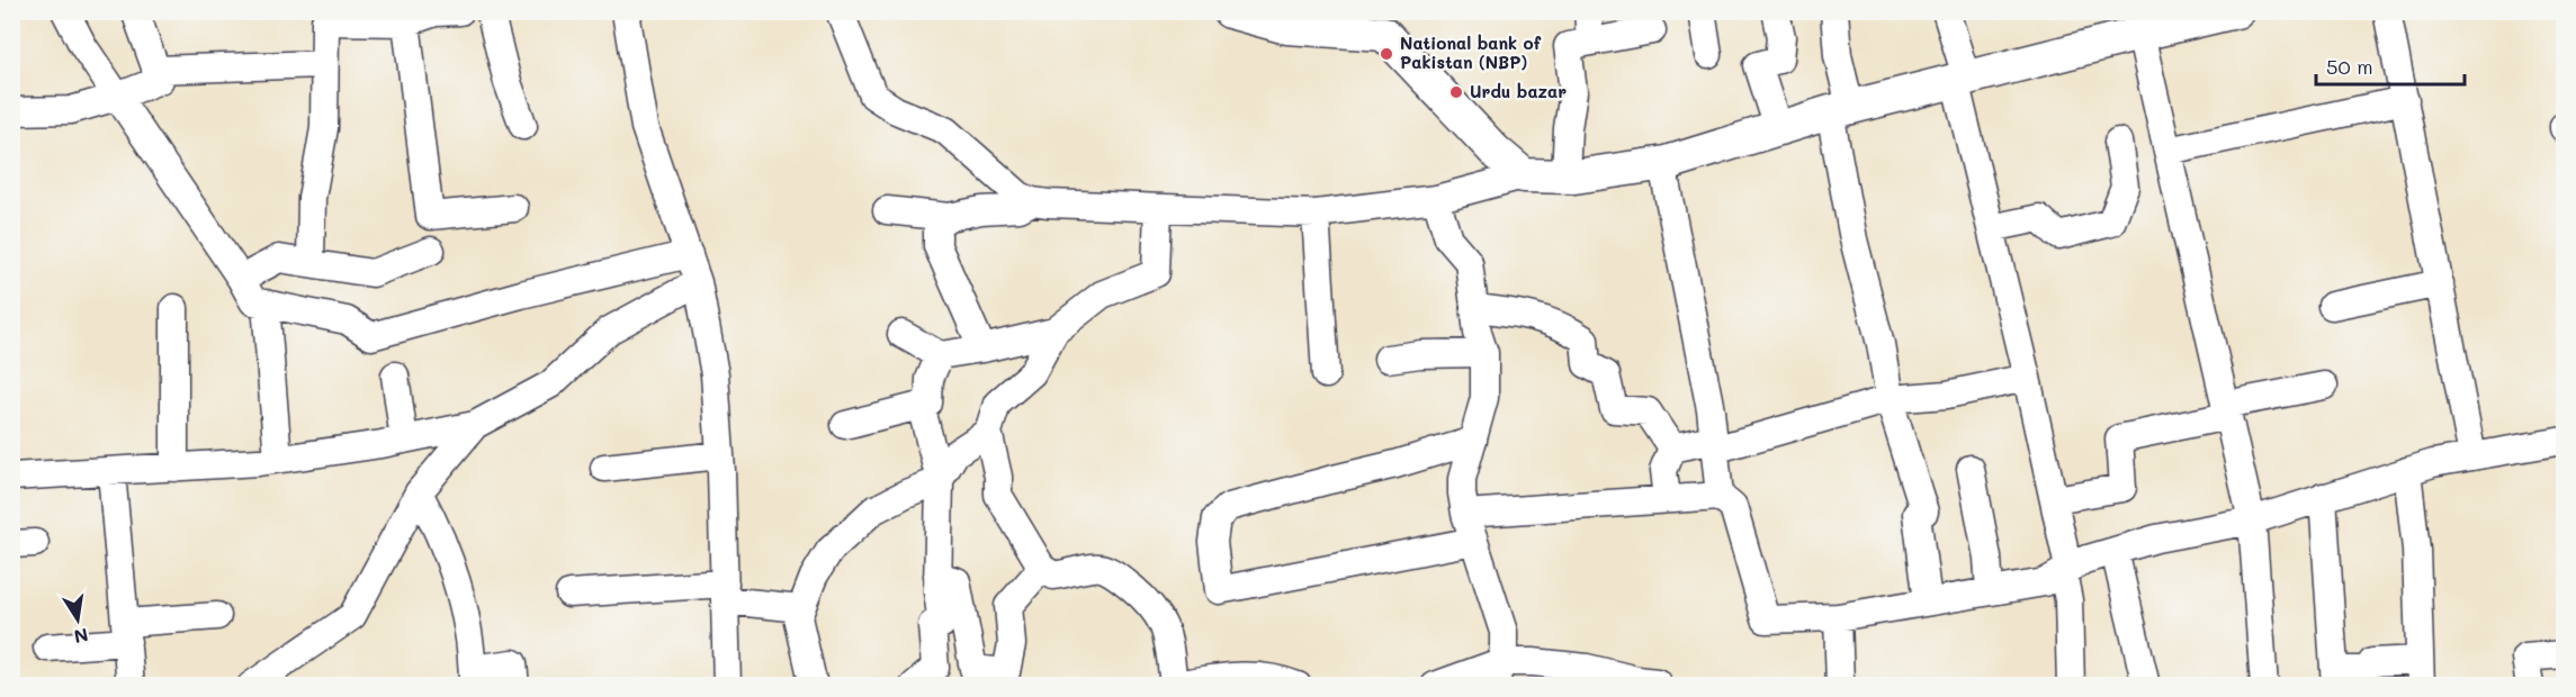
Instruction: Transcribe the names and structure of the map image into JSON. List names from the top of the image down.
{
  "places": ["National bank of Pakistan (NBP)", "Urdu bazar"],
  "scale_bar": "50 m",
  "north": "bottom"
}
